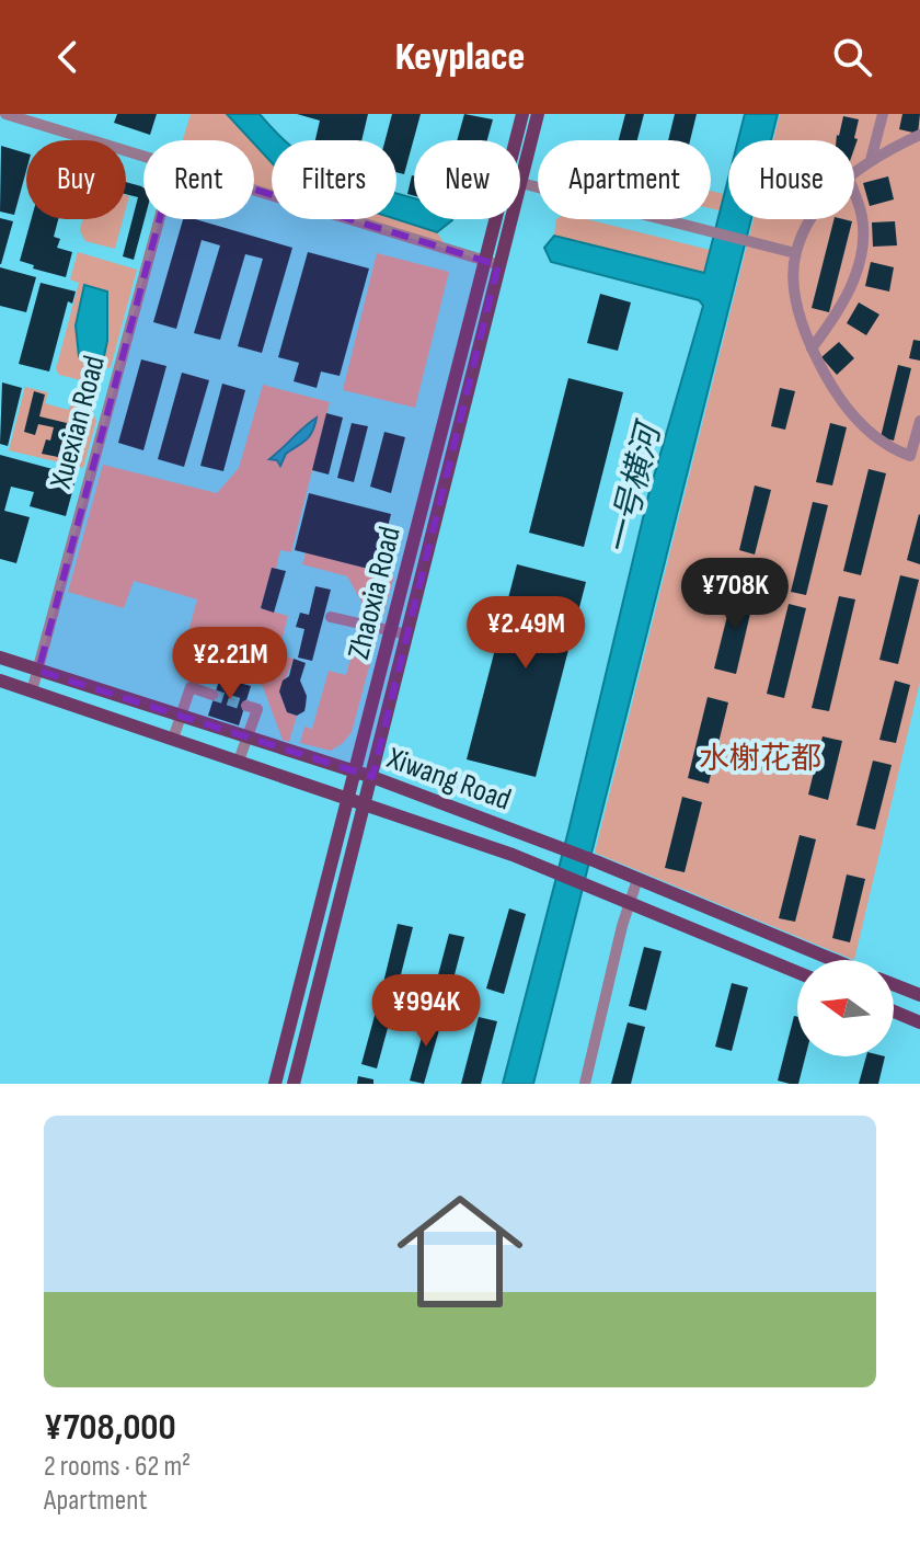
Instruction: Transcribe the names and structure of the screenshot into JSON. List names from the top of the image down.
{
  "streets": {
    "main road": ["Zhaoxia Road", "Xiwang Road"],
    "street": ["Xuexian Road"]
  },
  "crossings": [
    ["Xuexian Road", "Xiwang Road"],
    ["Zhaoxia Road", "Xiwang Road"]
  ],
  "water": ["一号横河"],
  "parks": ["水榭花都"],
  "north": "left",
  "page": {
    "header": "Keyplace",
    "chip": [
      "Buy",
      "Rent",
      "Filters",
      "New",
      "Apartment",
      "House"
    ],
    "price": [
      "¥708K",
      "¥2.49M",
      "¥2.21M",
      "¥994K"
    ],
    "list": [
      {
        "name": "¥708,000",
        "note": "2 rooms · 62 m² · Apartment"
      }
    ]
  }
}
